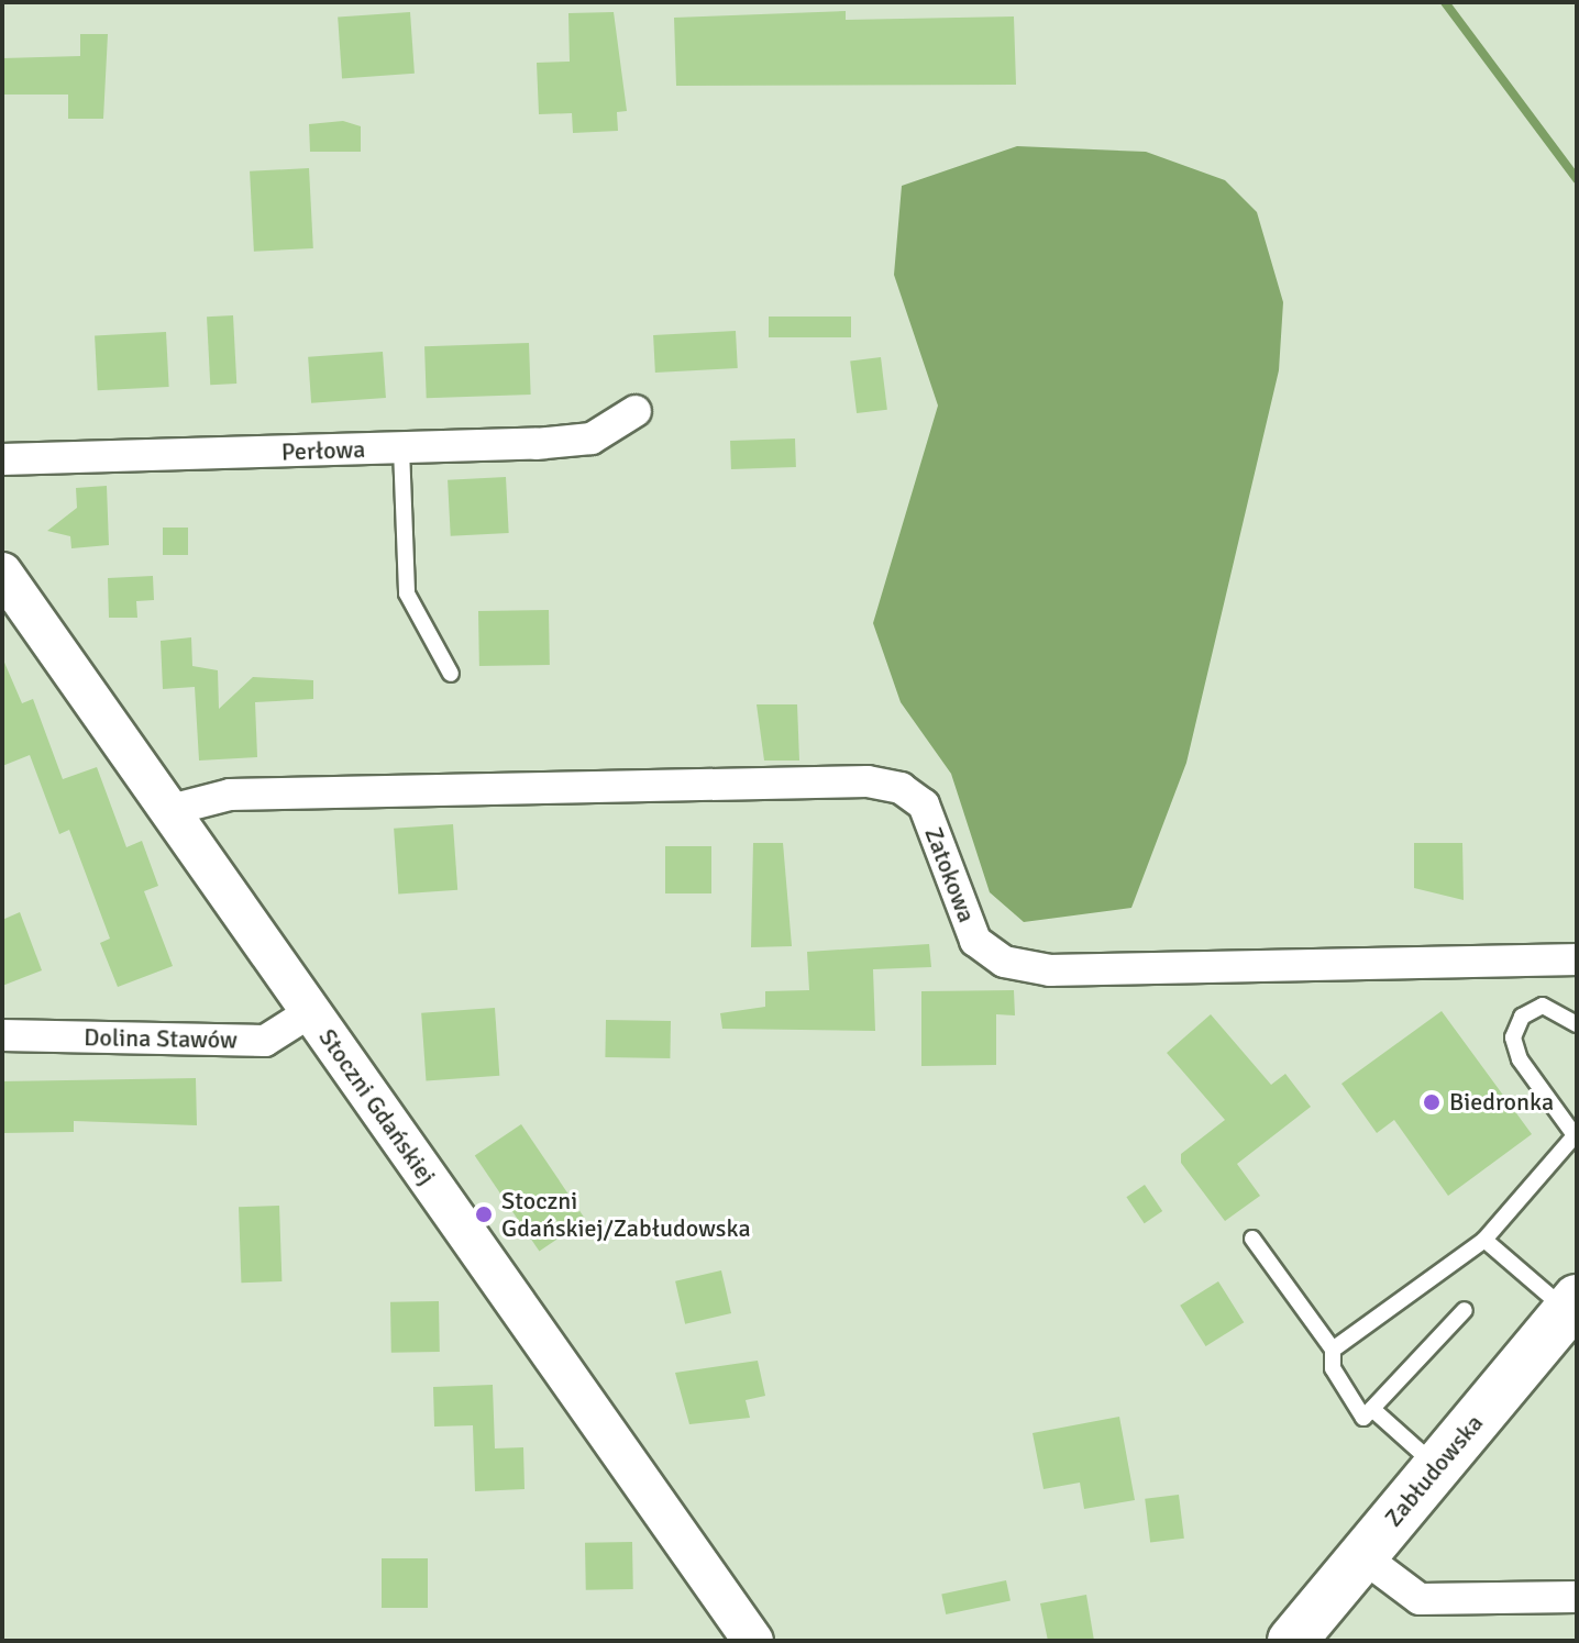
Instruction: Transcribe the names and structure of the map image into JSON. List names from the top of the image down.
{
  "streets": {
    "highway": ["Zabłudowska"],
    "street": [
      "Perłowa",
      "Zatokowa",
      "Dolina Stawów",
      "Stoczni Gdańskiej"
    ]
  },
  "crossings": [
    ["Zatokowa", "Stoczni Gdańskiej"],
    ["Dolina Stawów", "Stoczni Gdańskiej"]
  ],
  "places": ["Biedronka", "Stoczni Gdańskiej/Zabłudowska"]
}
